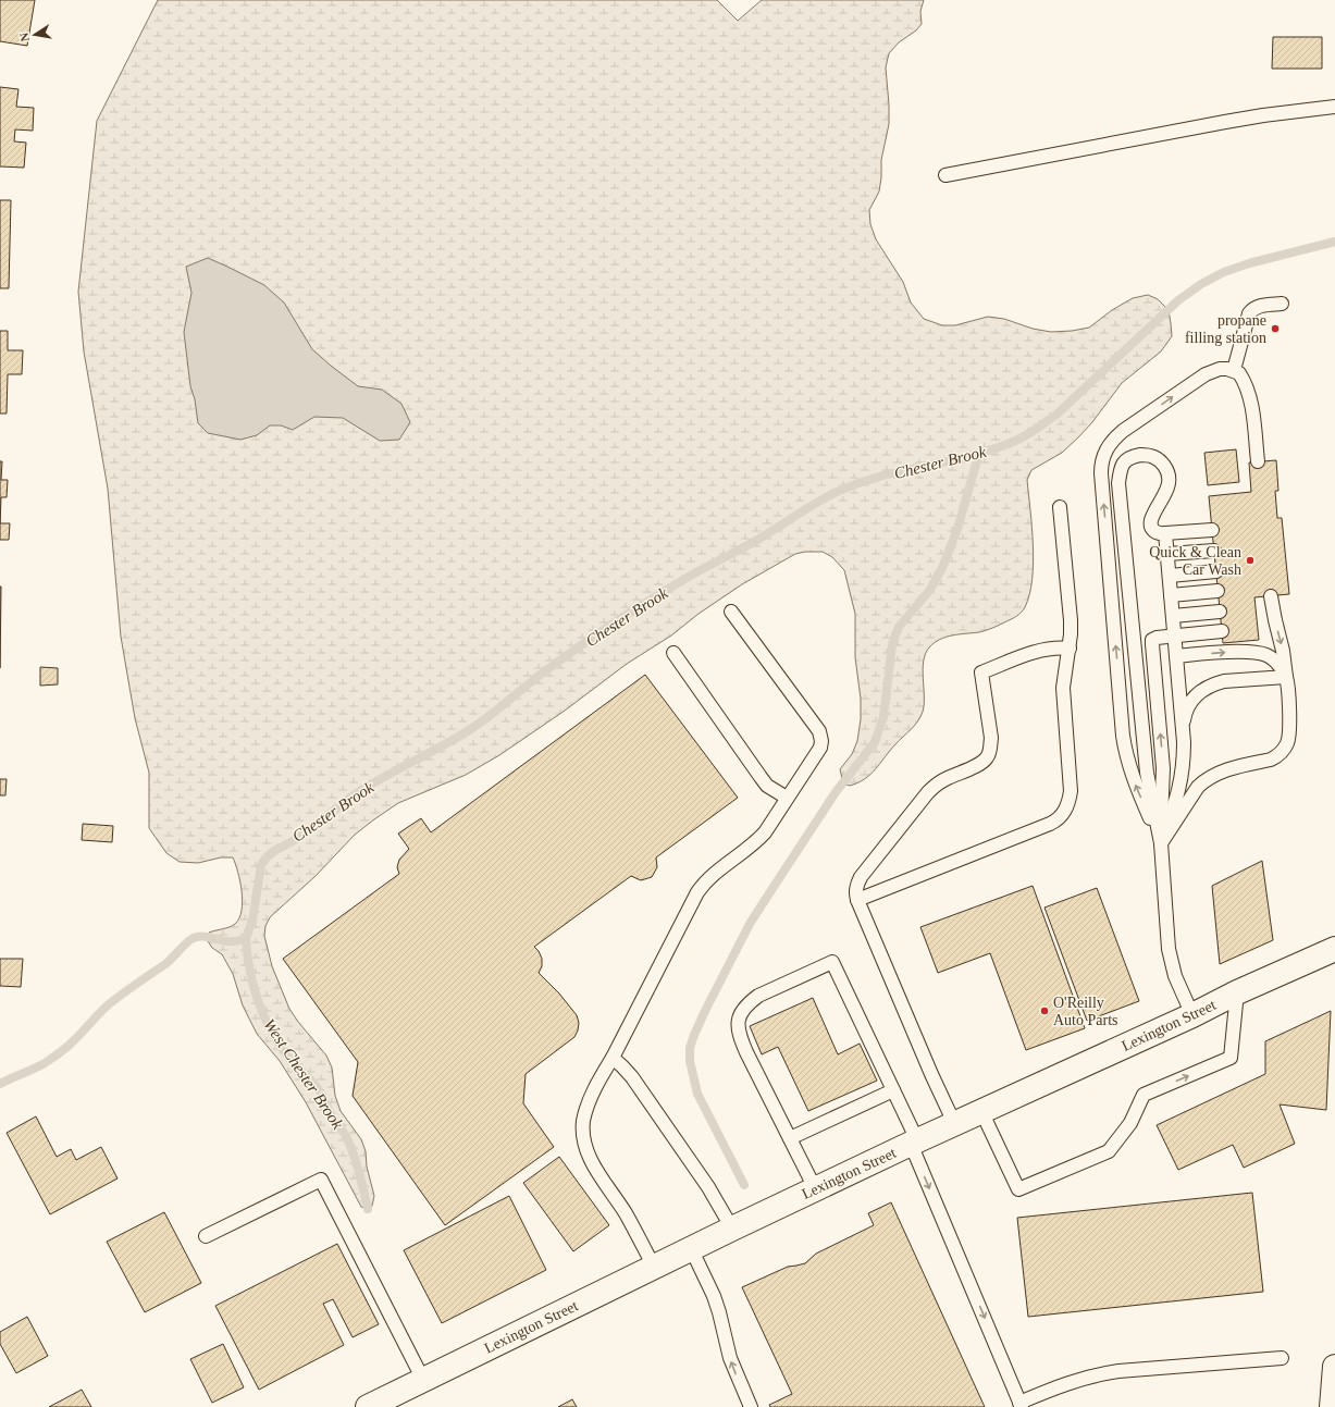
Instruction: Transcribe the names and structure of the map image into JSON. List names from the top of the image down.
{
  "streets": {
    "main road": ["Lexington Street"]
  },
  "water": ["Chester Brook", "West Chester Brook"],
  "places": ["propane filling station", "Quick & Clean Car Wash", "O'Reilly Auto Parts"],
  "north": "left"
}
